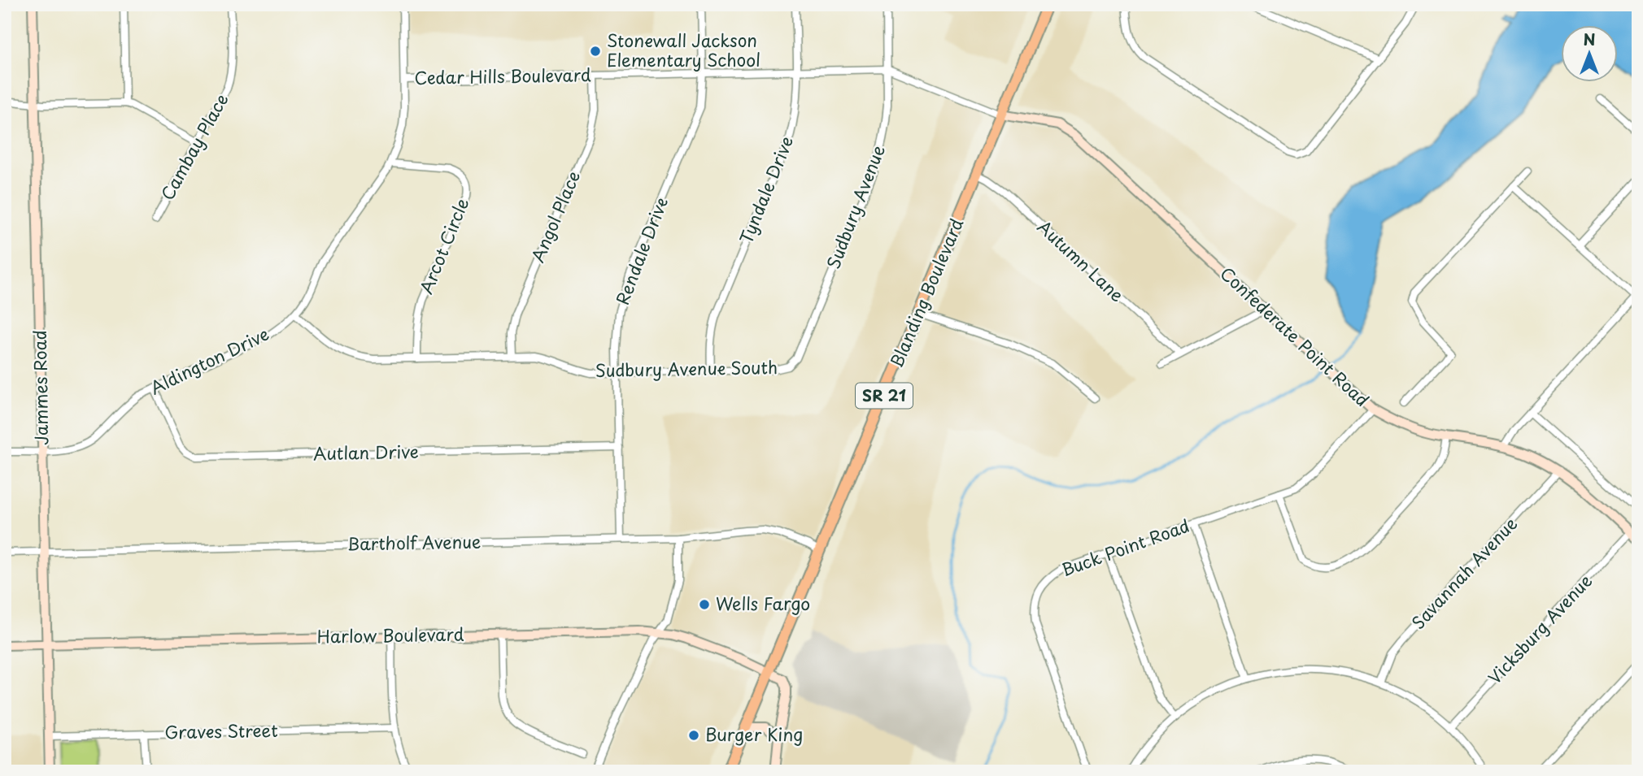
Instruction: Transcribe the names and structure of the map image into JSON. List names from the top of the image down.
{
  "streets": {
    "main road": ["Blanding Boulevard", "SR 21"],
    "street": [
      "Cedar Hills Boulevard",
      "Cambay Place",
      "Tyndale Drive",
      "Sudbury Avenue",
      "Angol Place",
      "Arcot Circle",
      "Rendale Drive",
      "Autumn Lane",
      "Confederate Point Road",
      "Aldington Drive",
      "Sudbury Avenue South",
      "Jammes Road",
      "Autlan Drive",
      "Bartholf Avenue",
      "Buck Point Road",
      "Savannah Avenue",
      "Vicksburg Avenue",
      "Harlow Boulevard",
      "Graves Street"
    ]
  },
  "crossings": [
    ["Cedar Hills Boulevard", "Tyndale Drive"],
    ["Cedar Hills Boulevard", "Sudbury Avenue"],
    ["Cedar Hills Boulevard", "Angol Place"],
    ["Cedar Hills Boulevard", "Rendale Drive"],
    ["Cedar Hills Boulevard", "Blanding Boulevard"],
    ["Cedar Hills Boulevard", "Confederate Point Road"],
    ["Cedar Hills Boulevard", "Aldington Drive"],
    ["Tyndale Drive", "Sudbury Avenue South"],
    ["Sudbury Avenue", "Sudbury Avenue South"],
    ["Angol Place", "Sudbury Avenue South"],
    ["Arcot Circle", "Aldington Drive"],
    ["Arcot Circle", "Sudbury Avenue South"],
    ["Rendale Drive", "Sudbury Avenue South"],
    ["Rendale Drive", "Autlan Drive"],
    ["Rendale Drive", "Bartholf Avenue"],
    ["Autumn Lane", "Blanding Boulevard"],
    ["Blanding Boulevard", "Confederate Point Road"],
    ["Blanding Boulevard", "Bartholf Avenue"],
    ["Blanding Boulevard", "Harlow Boulevard"],
    ["Confederate Point Road", "Buck Point Road"],
    ["Confederate Point Road", "Savannah Avenue"],
    ["Confederate Point Road", "Vicksburg Avenue"],
    ["Aldington Drive", "Sudbury Avenue South"],
    ["Aldington Drive", "Jammes Road"],
    ["Aldington Drive", "Autlan Drive"],
    ["Jammes Road", "Bartholf Avenue"],
    ["Jammes Road", "Harlow Boulevard"],
    ["Jammes Road", "Graves Street"]
  ],
  "places": ["Stonewall Jackson Elementary School", "Wells Fargo", "Burger King"],
  "north": "top"
}
